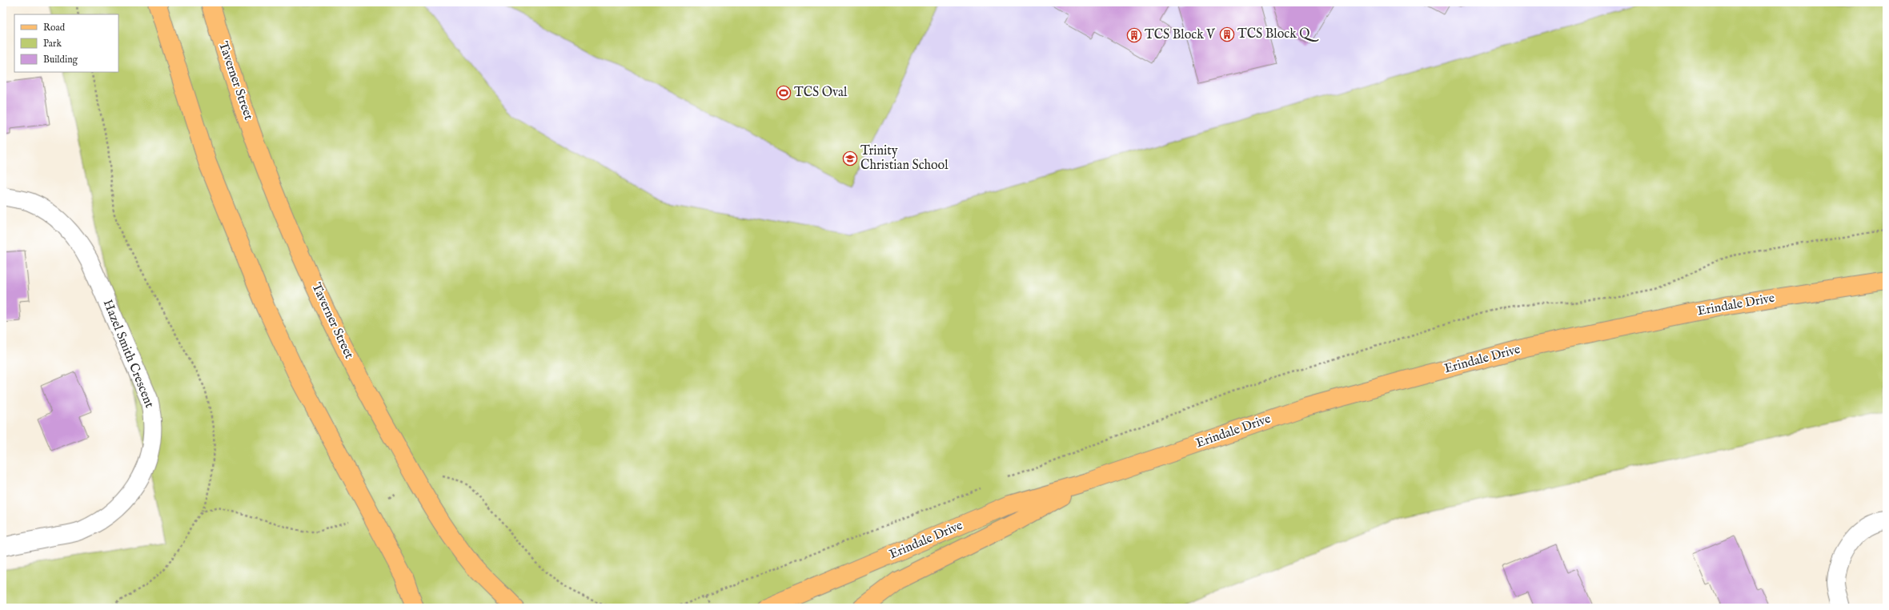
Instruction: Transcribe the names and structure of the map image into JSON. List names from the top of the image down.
{
  "streets": {
    "main road": ["Taverner Street", "Erindale Drive"],
    "street": ["Hazel Smith Crescent"]
  },
  "places": {
    "building": ["TCS Block Q", "TCS Block V"],
    "sports": ["TCS Oval"],
    "school or university": ["Trinity Christian School"]
  },
  "legend": ["Road", "Park", "Building"]
}
